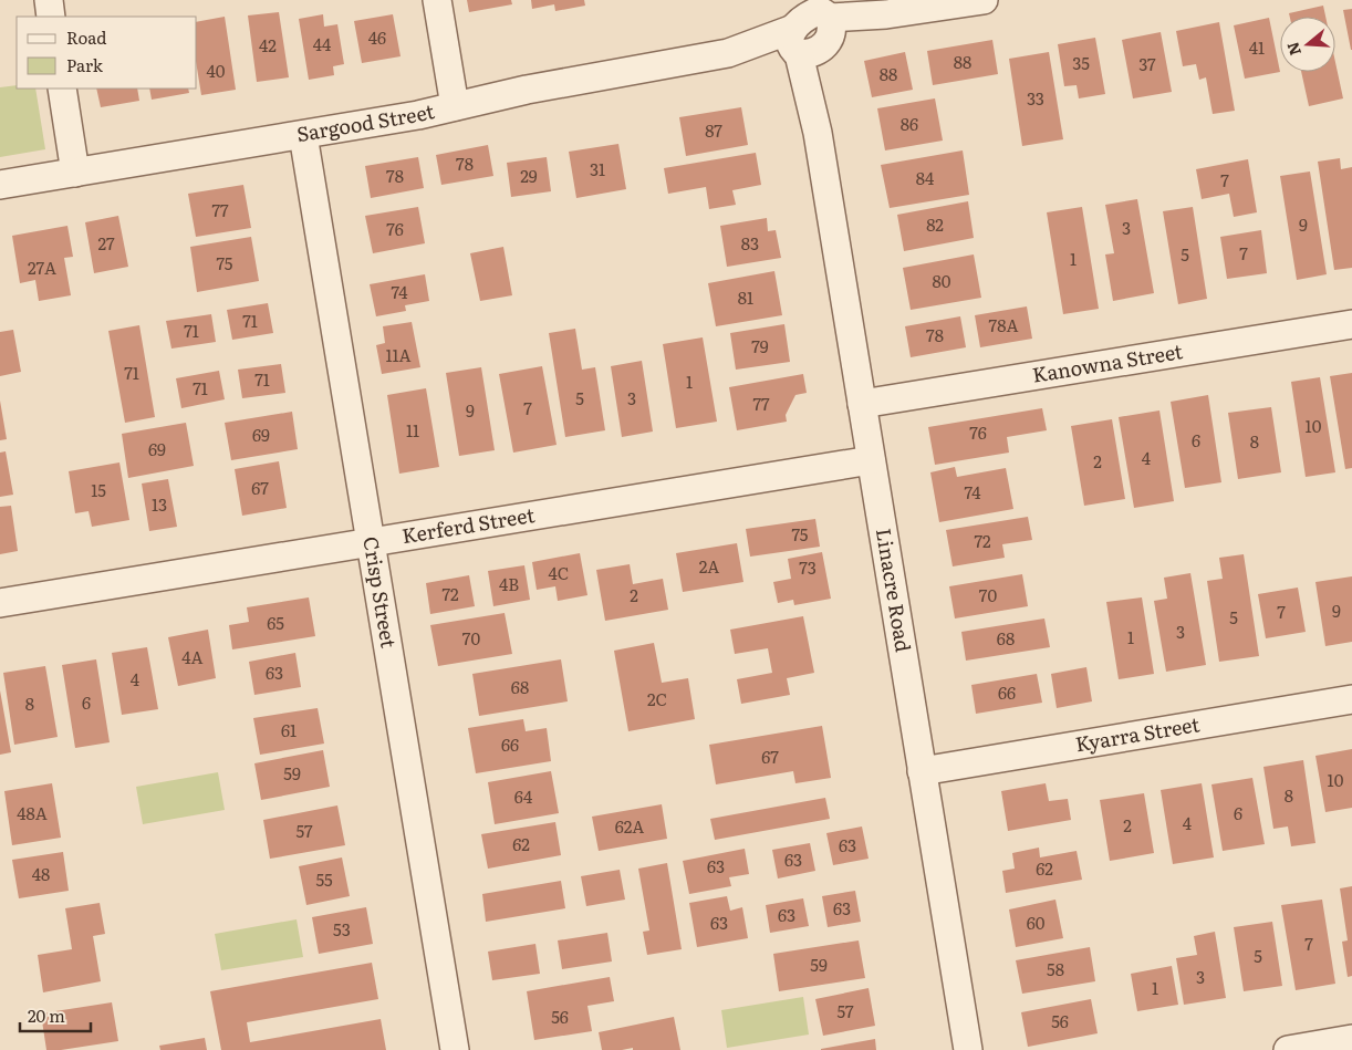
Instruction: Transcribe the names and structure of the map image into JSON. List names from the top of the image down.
{
  "streets": {
    "street": [
      "Sargood Street",
      "Kanowna Street",
      "Kerferd Street",
      "Linacre Road",
      "Crisp Street",
      "Kyarra Street"
    ]
  },
  "crossings": [
    ["Sargood Street", "Linacre Road"],
    ["Sargood Street", "Crisp Street"],
    ["Kanowna Street", "Linacre Road"],
    ["Kerferd Street", "Linacre Road"],
    ["Kerferd Street", "Crisp Street"],
    ["Linacre Road", "Kyarra Street"]
  ],
  "house_numbers": [
    "46",
    "44",
    "42",
    "41",
    "88",
    "35",
    "37",
    "40",
    "88",
    "33",
    "86",
    "87",
    "78",
    "31",
    "78",
    "29",
    "84",
    "7",
    "77",
    "82",
    "9",
    "3",
    "76",
    "27",
    "83",
    "7",
    "5",
    "1",
    "75",
    "27A",
    "80",
    "74",
    "81",
    "71",
    "78A",
    "71",
    "78",
    "79",
    "11A",
    "71",
    "71",
    "1",
    "71",
    "5",
    "3",
    "77",
    "7",
    "9",
    "10",
    "11",
    "76",
    "69",
    "6",
    "8",
    "69",
    "4",
    "2",
    "67",
    "15",
    "74",
    "13",
    "75",
    "72",
    "2A",
    "73",
    "4C",
    "4B",
    "72",
    "2",
    "70",
    "9",
    "7",
    "5",
    "65",
    "3",
    "1",
    "70",
    "68",
    "4A",
    "63",
    "4",
    "68",
    "66",
    "2C",
    "6",
    "8",
    "61",
    "66",
    "67",
    "59",
    "10",
    "8",
    "64",
    "48A",
    "6",
    "4",
    "2",
    "62A",
    "57",
    "62",
    "63",
    "63",
    "63",
    "62",
    "48",
    "55",
    "63",
    "63",
    "63",
    "60",
    "53",
    "7",
    "5",
    "59",
    "58",
    "3",
    "1",
    "57",
    "56",
    "56"
  ],
  "legend": ["Road", "Park"],
  "scale_bar": "20 m",
  "north": "left"
}
